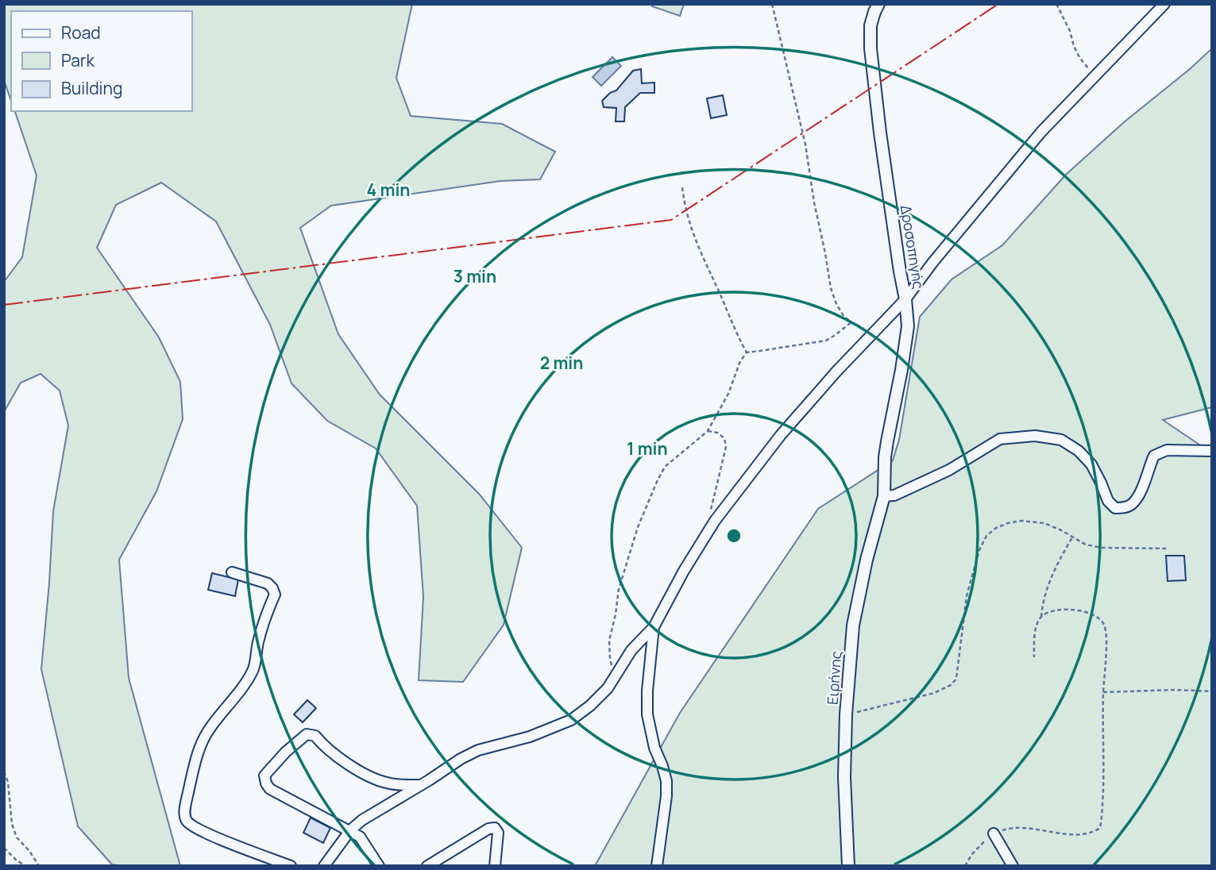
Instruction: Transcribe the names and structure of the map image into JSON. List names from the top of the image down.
{
  "streets": {
    "street": ["Δροσοπηγής", "Ειρήνης"]
  },
  "crossings": [
    ["Δροσοπηγής", "Ειρήνης"]
  ],
  "legend": ["Road", "Park", "Building"],
  "rings": [
    "4 min",
    "3 min",
    "2 min",
    "1 min"
  ]
}
